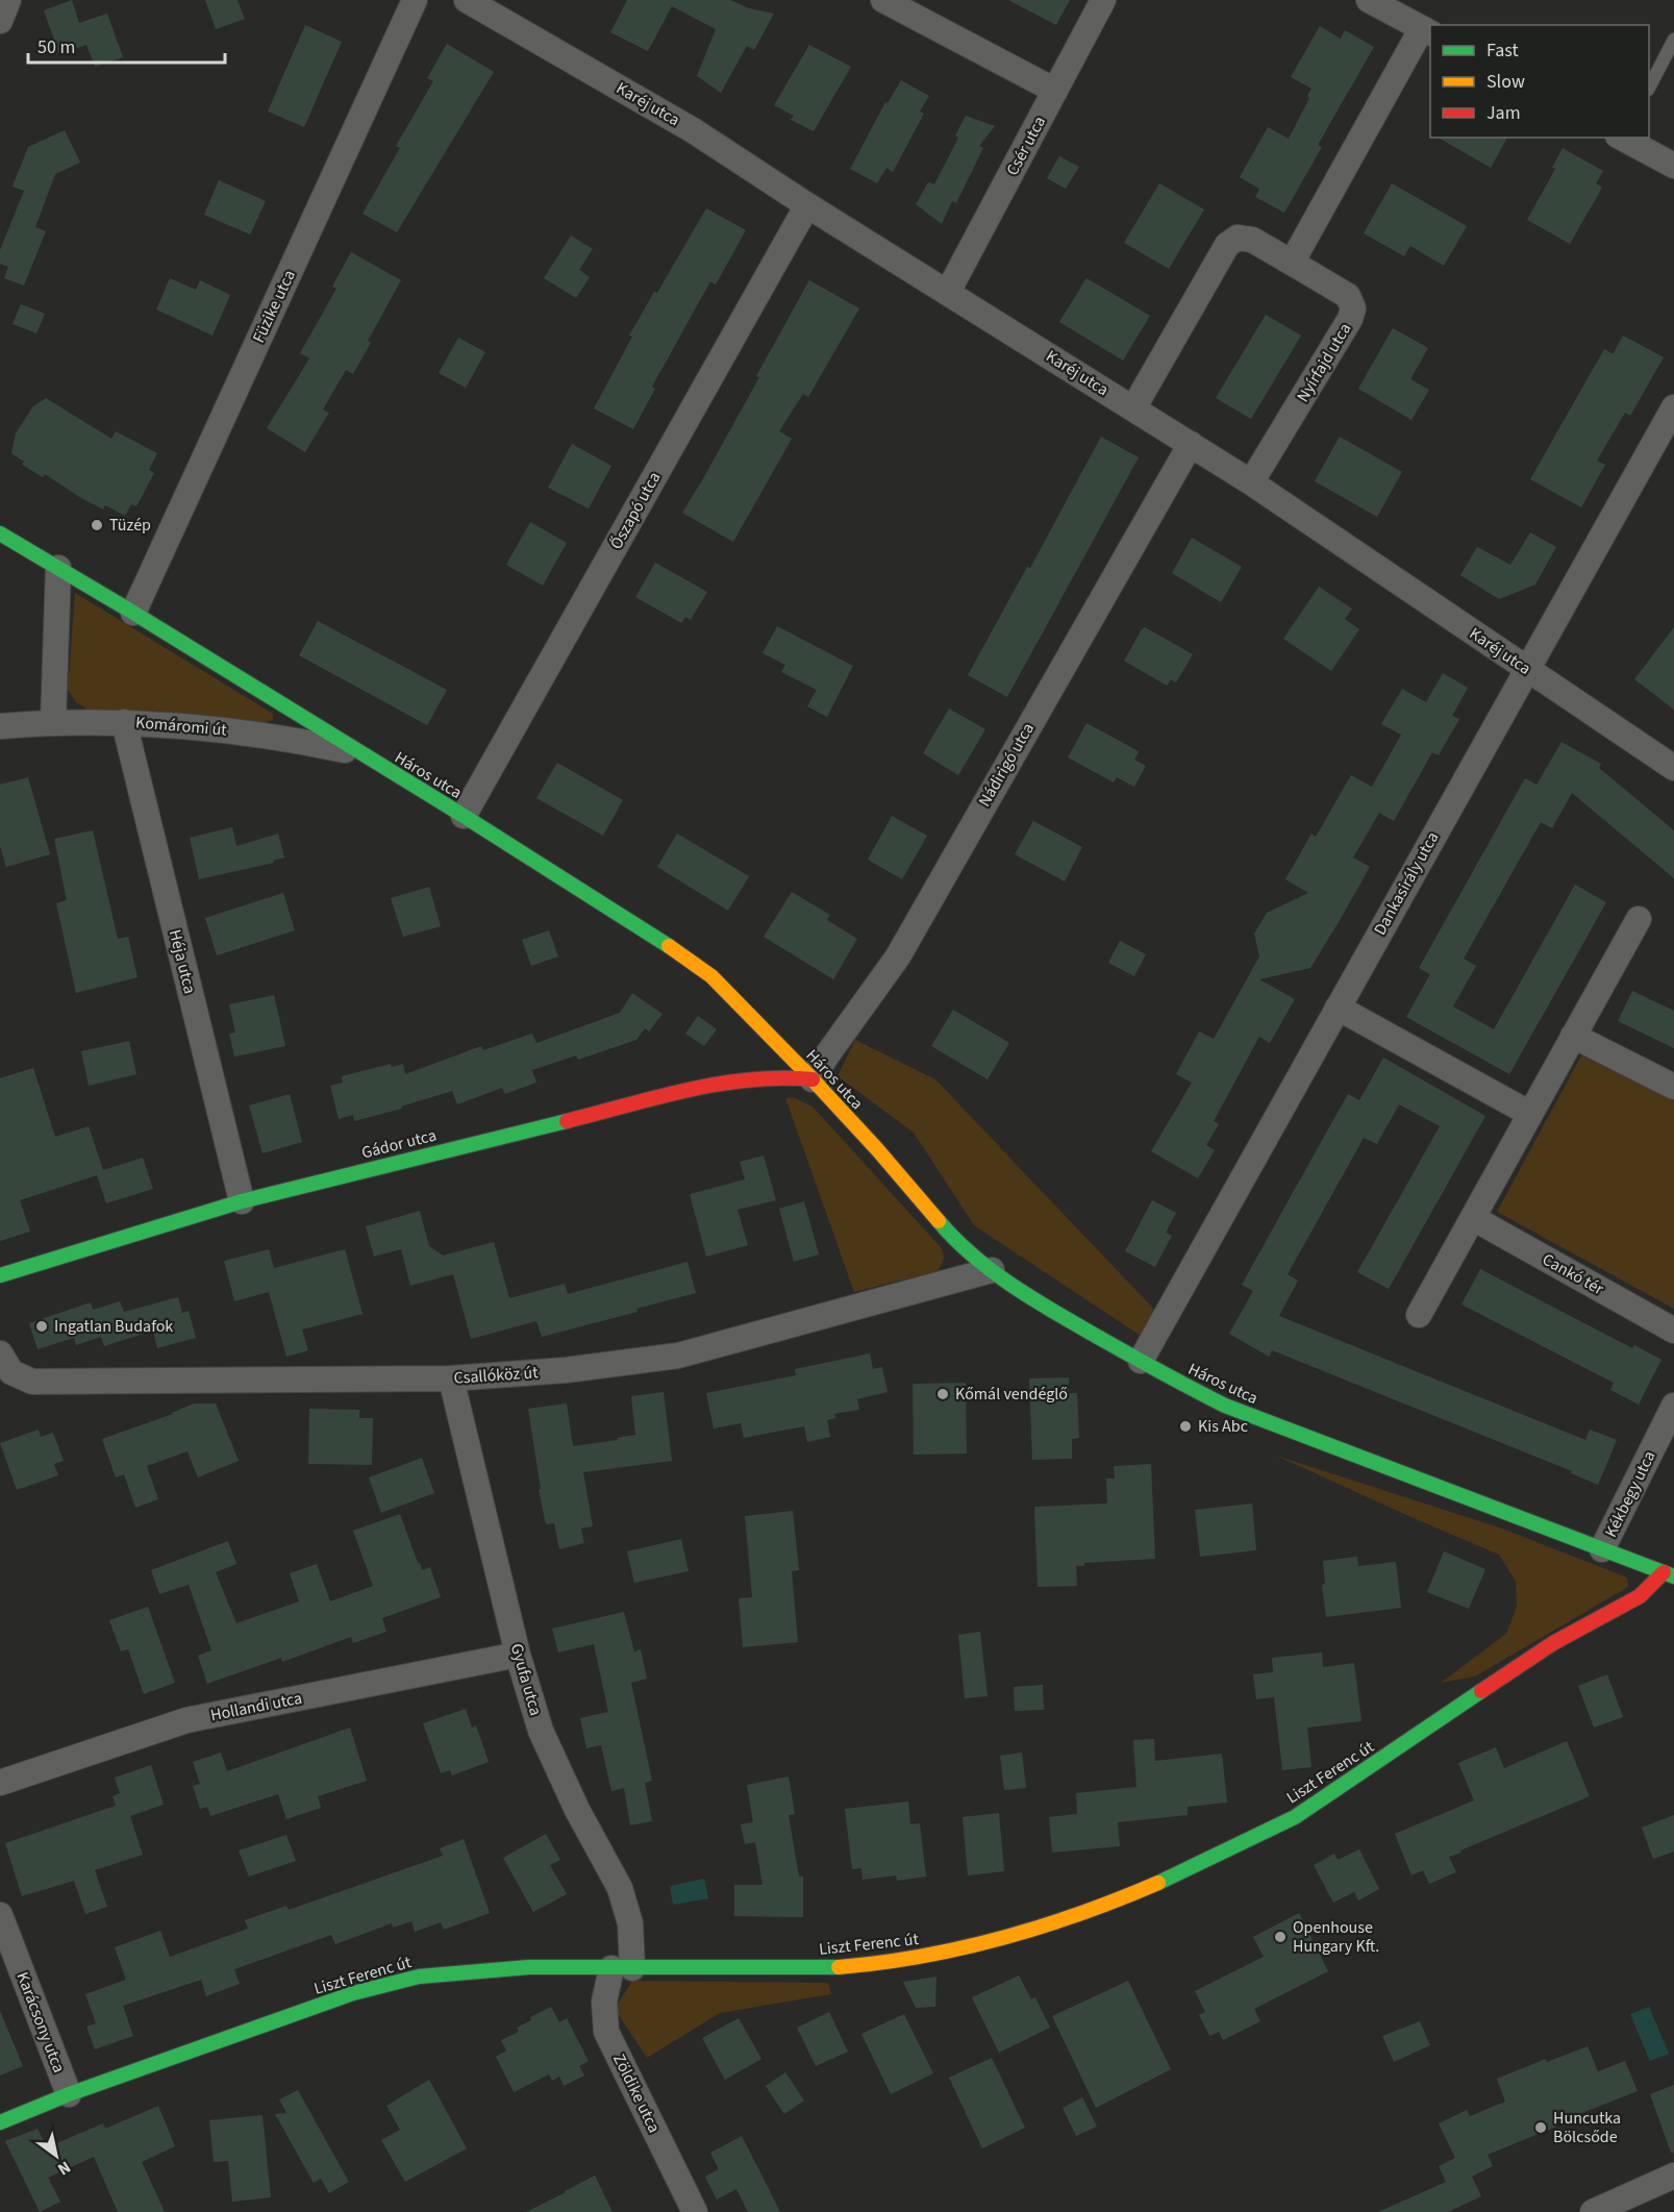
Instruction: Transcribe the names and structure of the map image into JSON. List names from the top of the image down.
{
  "streets": {
    "street": [
      "Karéj utca",
      "Csér utca",
      "Füzike utca",
      "Nyírfajd utca",
      "Őszapó utca",
      "Komáromi út",
      "Nádirigó utca",
      "Háros utca",
      "Dankasirály utca",
      "Héja utca",
      "Gádor utca",
      "Cankó tér",
      "Csallóköz út",
      "Kékbegy utca",
      "Gyufa utca",
      "Hollandi utca",
      "Liszt Ferenc út",
      "Karácsony utca",
      "Zöldike utca"
    ]
  },
  "crossings": [
    ["Karéj utca", "Csér utca"],
    ["Karéj utca", "Nyírfajd utca"],
    ["Karéj utca", "Őszapó utca"],
    ["Karéj utca", "Nádirigó utca"],
    ["Karéj utca", "Dankasirály utca"],
    ["Füzike utca", "Háros utca"],
    ["Őszapó utca", "Háros utca"],
    ["Komáromi út", "Háros utca"],
    ["Komáromi út", "Héja utca"],
    ["Nádirigó utca", "Háros utca"],
    ["Nádirigó utca", "Gádor utca"],
    ["Háros utca", "Dankasirály utca"],
    ["Háros utca", "Gádor utca"],
    ["Háros utca", "Csallóköz út"],
    ["Háros utca", "Kékbegy utca"],
    ["Háros utca", "Liszt Ferenc út"],
    ["Héja utca", "Gádor utca"],
    ["Csallóköz út", "Gyufa utca"],
    ["Gyufa utca", "Hollandi utca"],
    ["Gyufa utca", "Liszt Ferenc út"],
    ["Gyufa utca", "Zöldike utca"],
    ["Liszt Ferenc út", "Karácsony utca"],
    ["Liszt Ferenc út", "Zöldike utca"]
  ],
  "places": [
    "Tüzép",
    "Ingatlan Budafok",
    "Kőmál vendéglő",
    "Kis Abc",
    "Openhouse Hungary Kft.",
    "Huncutka Bölcsőde"
  ],
  "legend": ["Fast", "Slow", "Jam"],
  "scale_bar": "50 m",
  "north": "bottom right"
}
